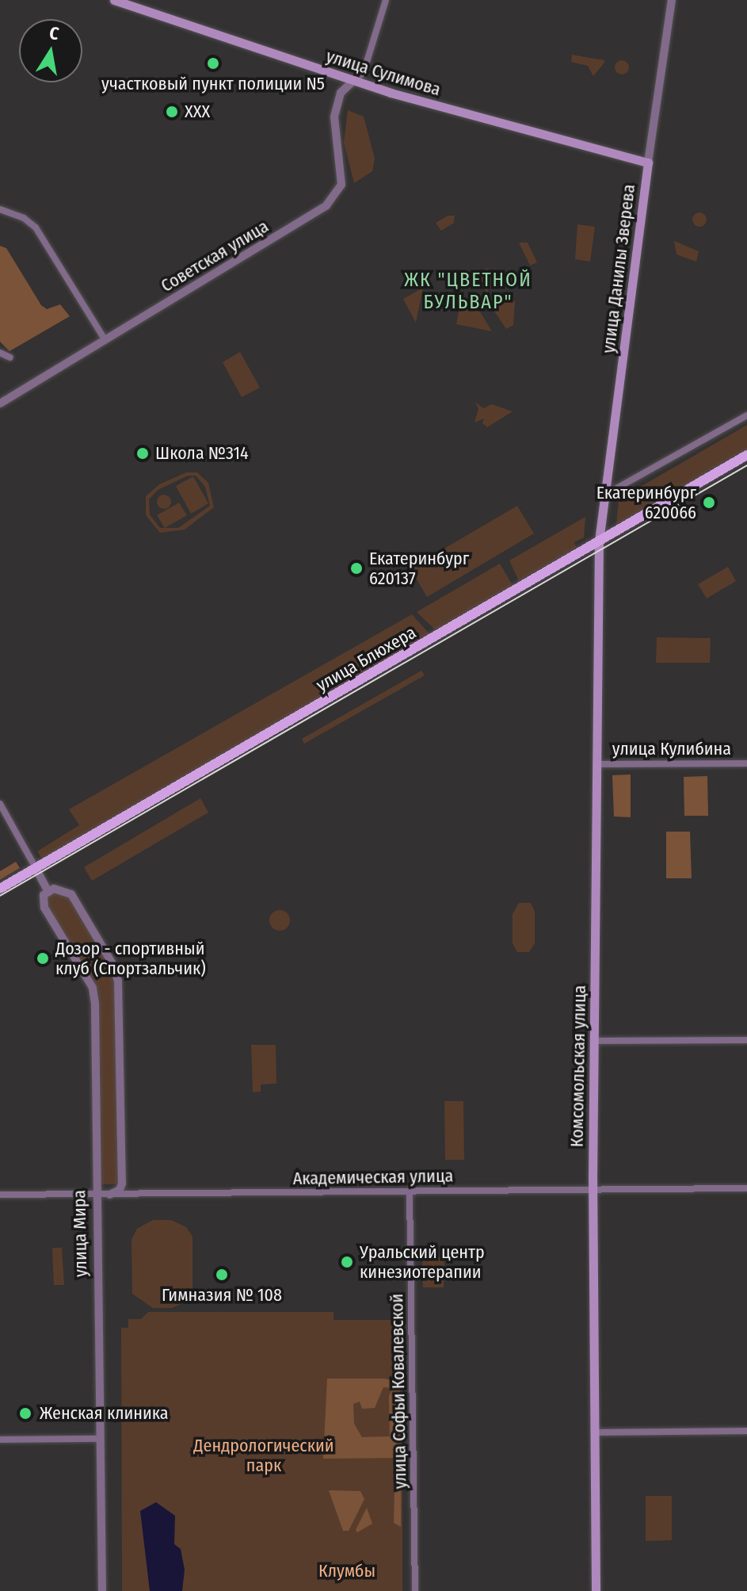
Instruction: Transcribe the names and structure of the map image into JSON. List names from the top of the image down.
{
  "streets": {
    "main road": [
      "улица Сулимова",
      "улица Данилы Зверева",
      "улица Блюхера",
      "Комсомольская улица"
    ],
    "street": [
      "Советская улица",
      "улица Кулибина",
      "Академическая улица",
      "улица Мира",
      "улица Софьи Ковалевской"
    ]
  },
  "crossings": [
    ["улица Сулимова", "Советская улица"],
    ["улица Сулимова", "улица Данилы Зверева"],
    ["улица Данилы Зверева", "улица Блюхера"],
    ["улица Данилы Зверева", "Комсомольская улица"],
    ["улица Блюхера", "Комсомольская улица"],
    ["улица Блюхера", "улица Мира"],
    ["улица Кулибина", "Комсомольская улица"],
    ["Комсомольская улица", "Академическая улица"],
    ["Академическая улица", "улица Мира"],
    ["Академическая улица", "улица Софьи Ковалевской"]
  ],
  "districts": ["ЖК \"ЦВЕТНОЙ БУЛЬВАР\""],
  "parks": ["Дендрологический парк", "Клумбы"],
  "places": [
    "участковый пункт полиции N5",
    "XXX",
    "Школа №314",
    "Екатеринбург 620066",
    "Екатеринбург 620137",
    "Дозор - спортивный клуб (Спортзальчик)",
    "Уральский центр кинезиотерапии",
    "Гимназия № 108",
    "Женская клиника"
  ],
  "north": "top"
}
